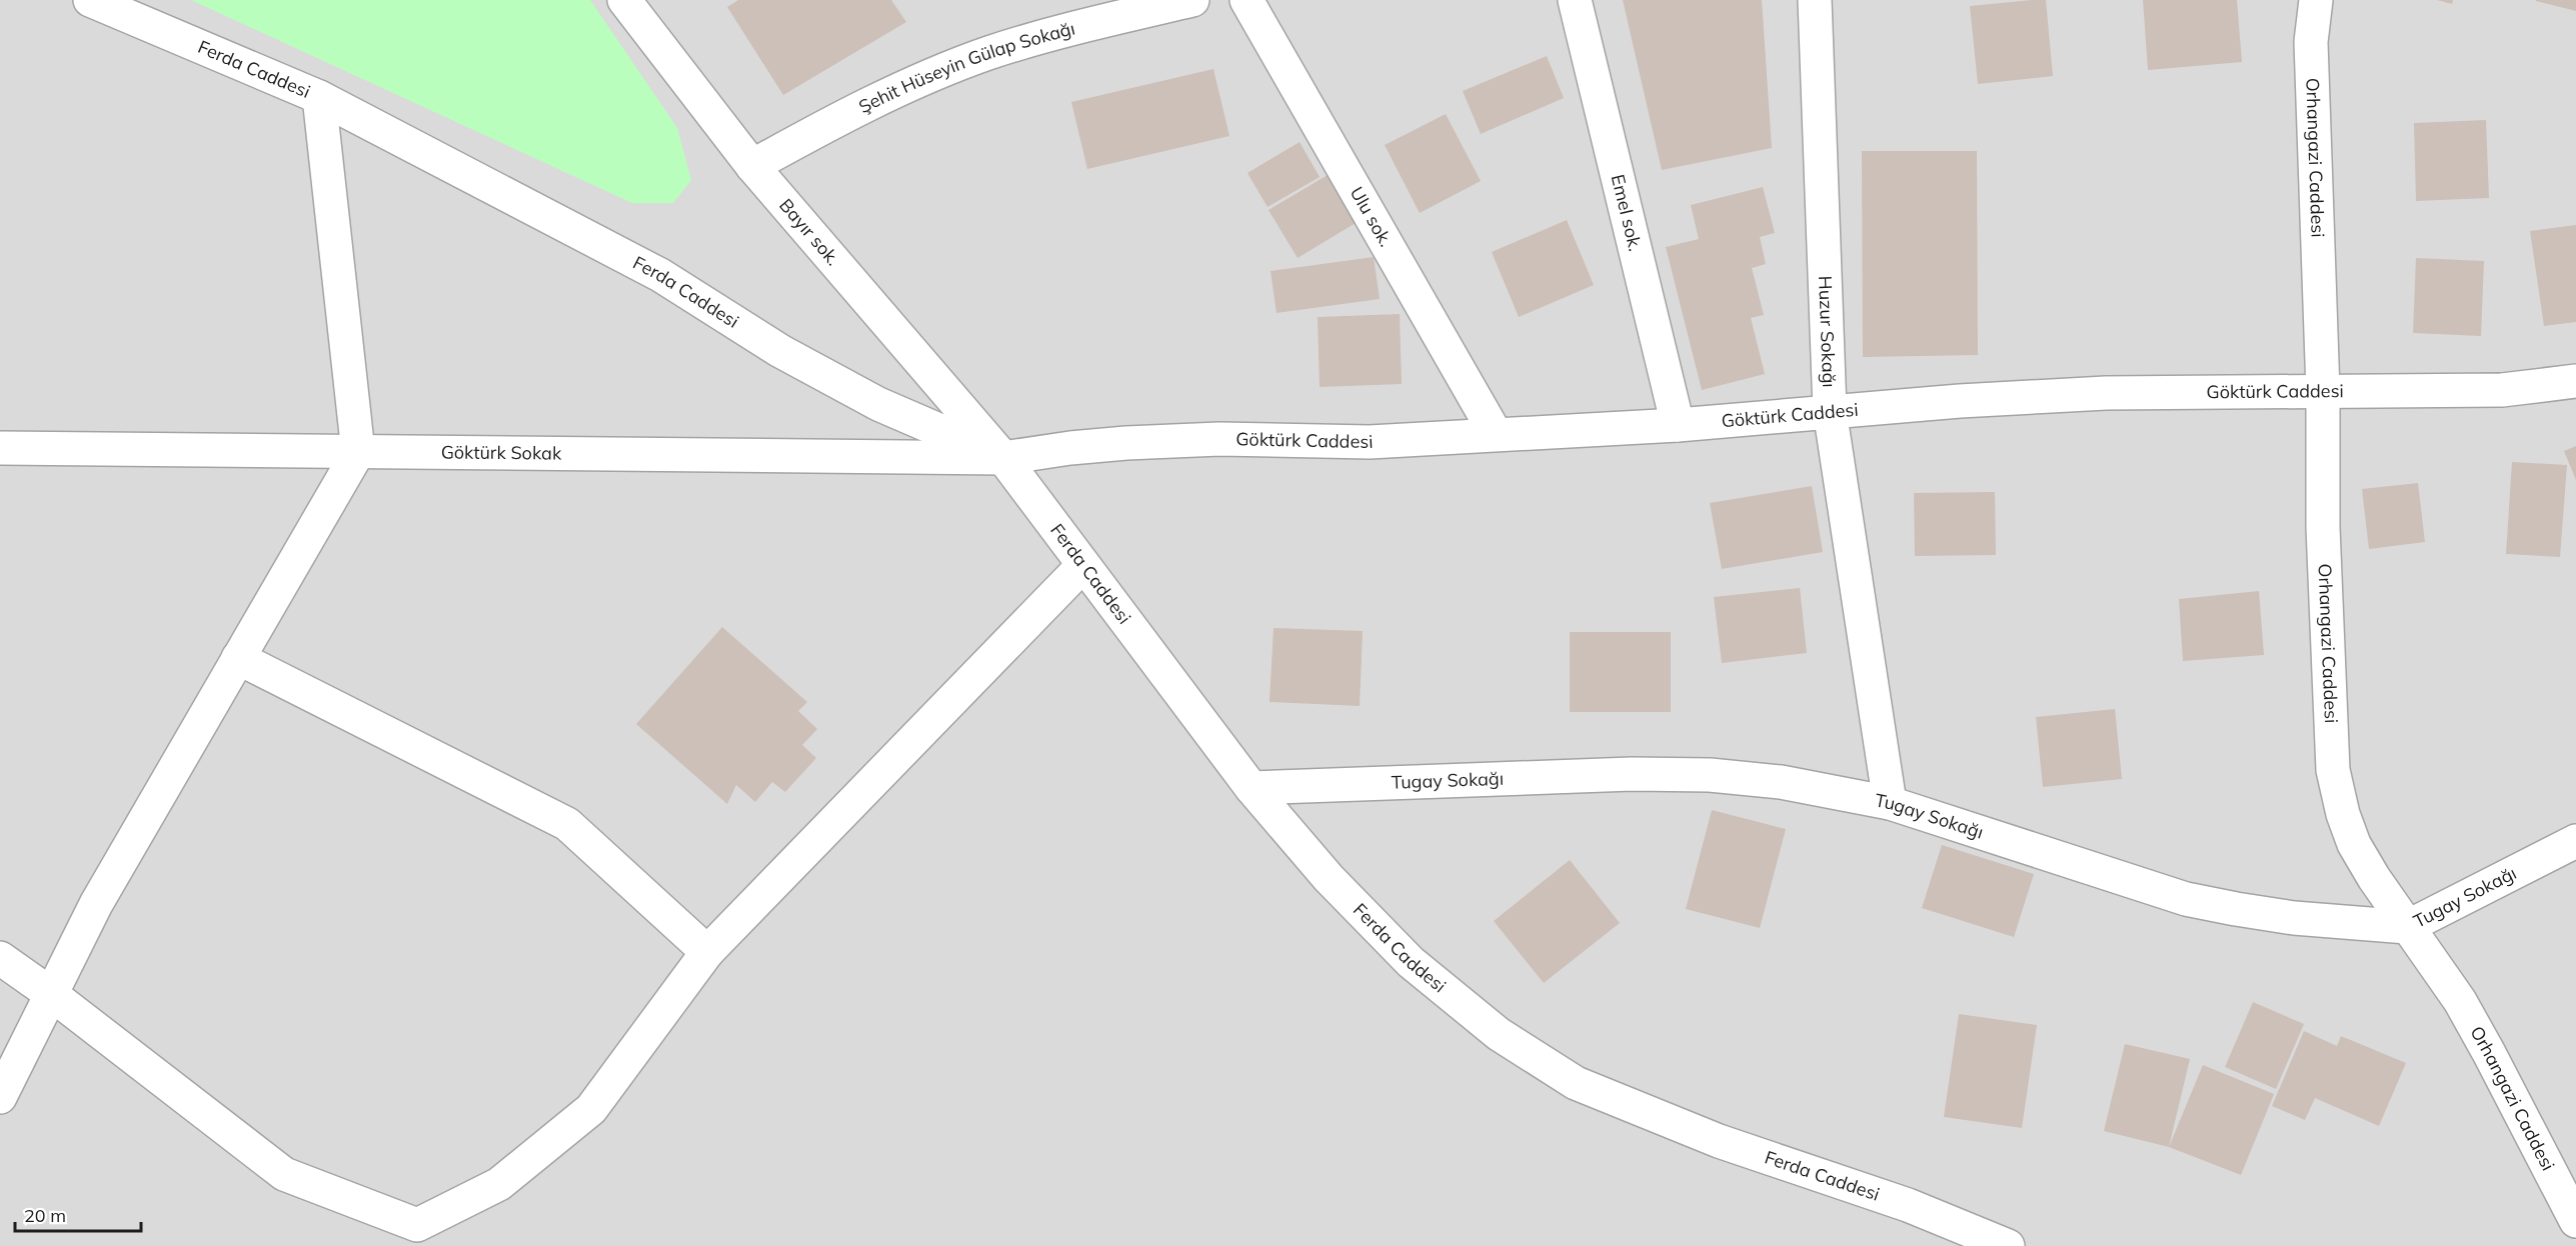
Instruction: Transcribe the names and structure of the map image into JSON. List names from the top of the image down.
{
  "streets": {
    "street": [
      "Ferda Caddesi",
      "Şehit Hüseyin Gülap Sokağı",
      "Orhangazi Caddesi",
      "Emel sok.",
      "Ulu sok.",
      "Bayır sok.",
      "Huzur Sokağı",
      "Göktürk Caddesi",
      "Göktürk Sokak",
      "Tugay Sokağı"
    ]
  },
  "crossings": [
    ["Ferda Caddesi", "Bayır sok."],
    ["Ferda Caddesi", "Göktürk Caddesi"],
    ["Ferda Caddesi", "Göktürk Sokak"],
    ["Ferda Caddesi", "Tugay Sokağı"],
    ["Şehit Hüseyin Gülap Sokağı", "Bayır sok."],
    ["Orhangazi Caddesi", "Göktürk Caddesi"],
    ["Orhangazi Caddesi", "Tugay Sokağı"],
    ["Emel sok.", "Göktürk Caddesi"],
    ["Ulu sok.", "Göktürk Caddesi"],
    ["Bayır sok.", "Göktürk Caddesi"],
    ["Bayır sok.", "Göktürk Sokak"],
    ["Huzur Sokağı", "Göktürk Caddesi"],
    ["Huzur Sokağı", "Tugay Sokağı"],
    ["Göktürk Caddesi", "Göktürk Sokak"]
  ],
  "scale_bar": "20 m"
}
